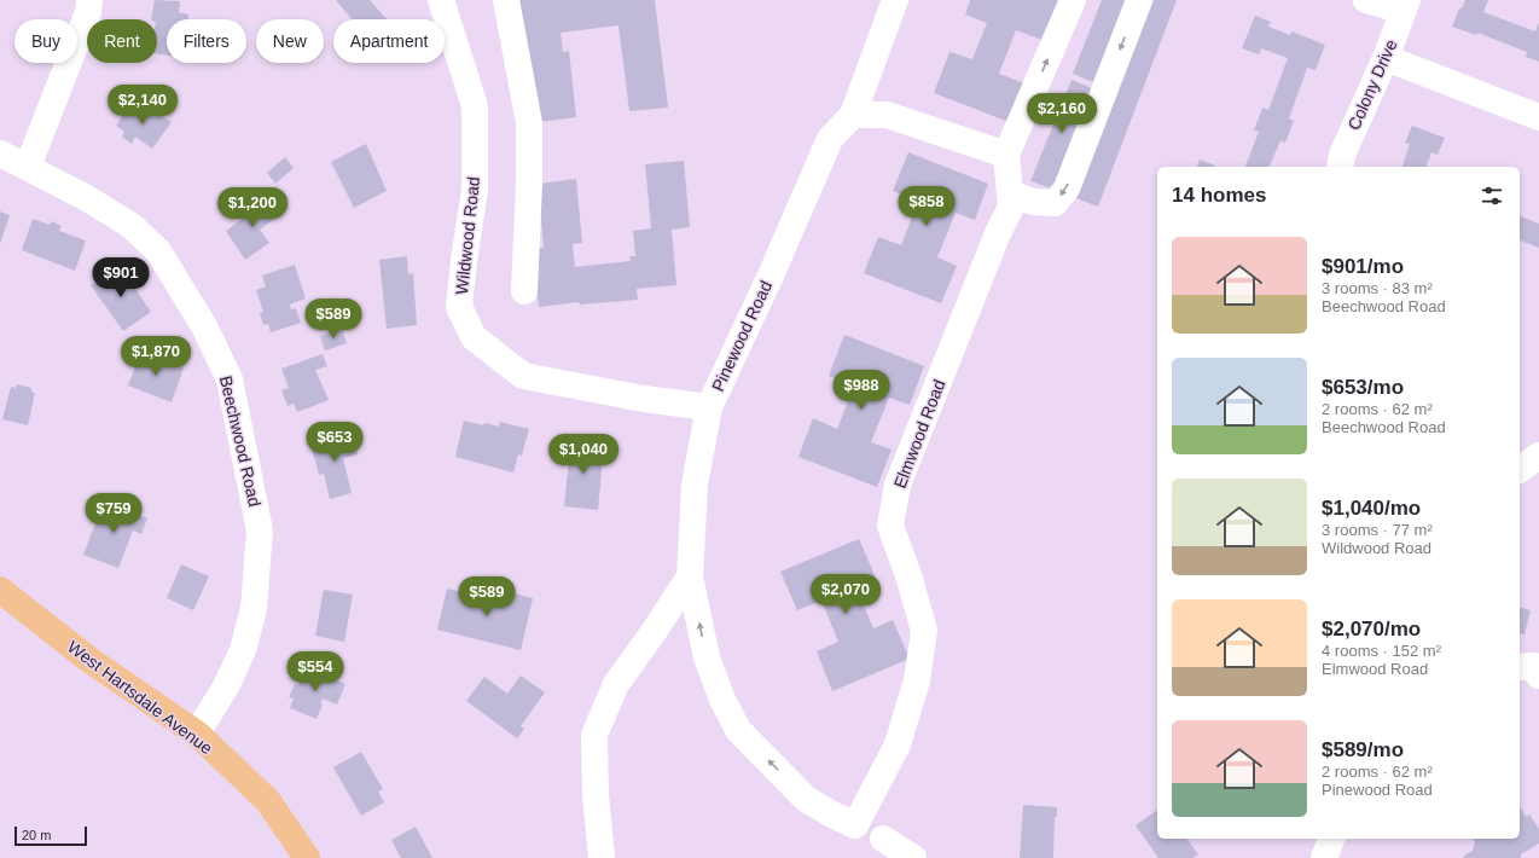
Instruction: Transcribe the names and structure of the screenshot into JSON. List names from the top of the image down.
{
  "streets": {
    "main road": ["West Hartsdale Avenue"],
    "street": [
      "Colony Drive",
      "Wildwood Road",
      "Pinewood Road",
      "Elmwood Road",
      "Beechwood Road"
    ]
  },
  "crossings": [
    ["Wildwood Road", "Pinewood Road"],
    ["Pinewood Road", "Elmwood Road"],
    ["Beechwood Road", "West Hartsdale Avenue"]
  ],
  "scale_bar": "20 m",
  "page": {
    "chip": [
      "Buy",
      "Rent",
      "Filters",
      "New",
      "Apartment"
    ],
    "price": [
      "$2,140",
      "$2,160",
      "$858",
      "$1,200",
      "$901",
      "$589",
      "$1,870",
      "$988",
      "$653",
      "$1,040",
      "$759",
      "$2,070",
      "$589",
      "$554"
    ],
    "heading": "14 homes",
    "list": [
      {
        "name": "$901/mo",
        "note": "3 rooms · 83 m² · Beechwood Road"
      },
      {
        "name": "$653/mo",
        "note": "2 rooms · 62 m² · Beechwood Road"
      },
      {
        "name": "$1,040/mo",
        "note": "3 rooms · 77 m² · Wildwood Road"
      },
      {
        "name": "$2,070/mo",
        "note": "4 rooms · 152 m² · Elmwood Road"
      },
      {
        "name": "$589/mo",
        "note": "2 rooms · 62 m² · Pinewood Road"
      }
    ],
    "scale": "20 m"
  }
}
